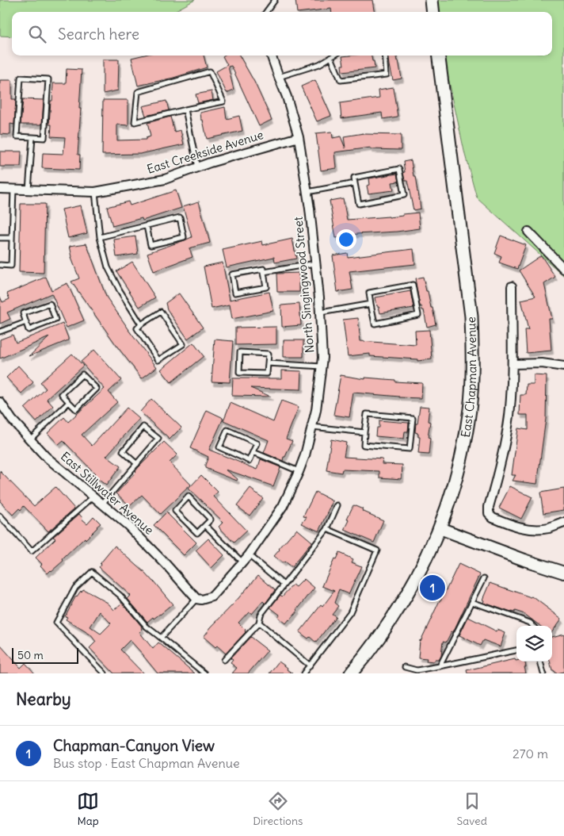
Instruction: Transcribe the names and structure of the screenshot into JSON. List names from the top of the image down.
{
  "streets": {
    "main road": ["East Chapman Avenue"],
    "street": ["East Creekside Avenue", "North Singingwood Street", "East Stillwater Avenue"]
  },
  "crossings": [
    ["East Creekside Avenue", "North Singingwood Street"],
    ["North Singingwood Street", "East Stillwater Avenue"]
  ],
  "scale_bar": "50 m",
  "page": {
    "search": "Search here",
    "pins": "1",
    "scale": "50 m",
    "heading": "Nearby",
    "list": [
      {
        "mark": "1",
        "name": "Chapman-Canyon View",
        "note": "Bus stop · East Chapman Avenue",
        "value": "270 m"
      }
    ],
    "nav": ["Map", "Directions", "Saved"]
  }
}
